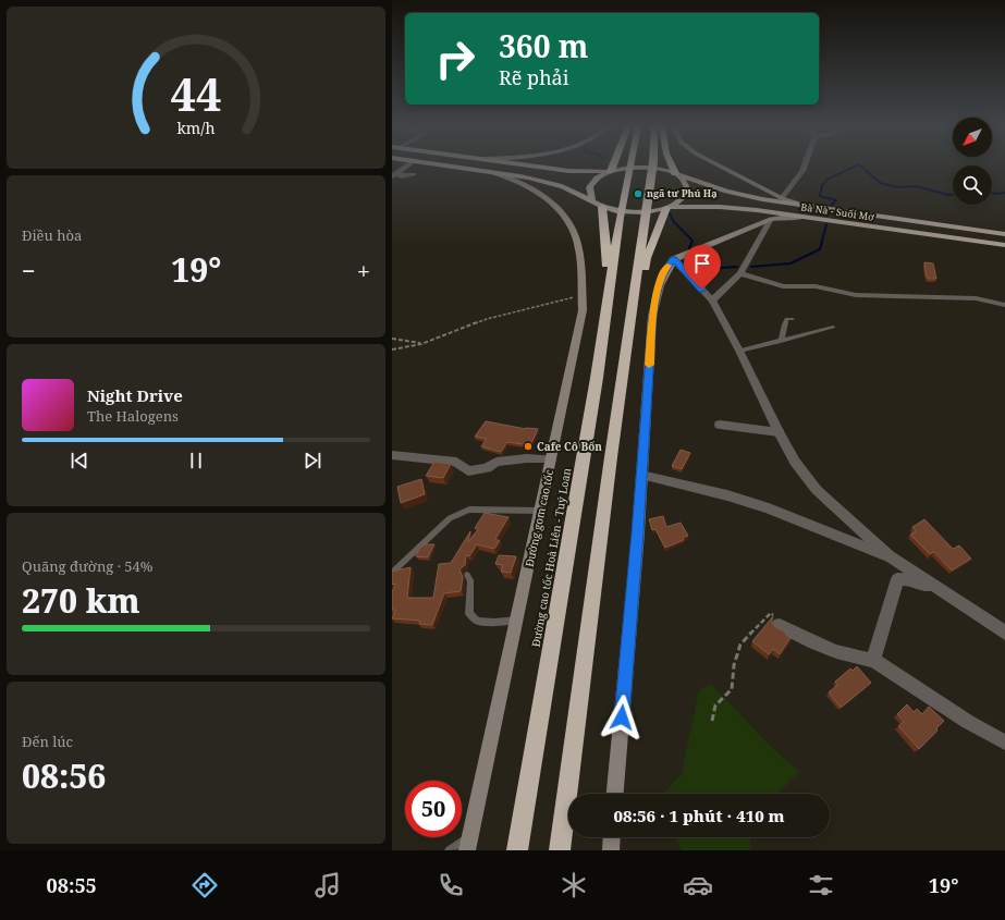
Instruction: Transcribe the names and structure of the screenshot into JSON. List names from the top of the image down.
{
  "streets": {
    "highway": ["Đường cao tốc Hoà Liên - Tuý Loan"],
    "main road": ["Bà Nà - Suối Mơ", "Đường gom cao tốc"]
  },
  "crossings": [
    ["Bà Nà - Suối Mơ", "Đường gom cao tốc"]
  ],
  "places": ["ngã tư Phú Hạ", "Cafe Cô Bốn"],
  "north": "bottom left",
  "page": {
    "turn": ["360 m", "Rẽ phải"],
    "tile": [
      "Điều hòa",
      ["Quãng đường · 54%", "270 km"],
      ["Đến lúc", "08:56"]
    ],
    "heat": ["−", "19°", "+"],
    "song": ["Night Drive", "The Halogens"],
    "limit": "50",
    "trip": "08:56 · 1 phút · 410 m",
    "tabs": ["08:55", "19°"],
    "gauge": ["44", "km/h"]
  }
}
